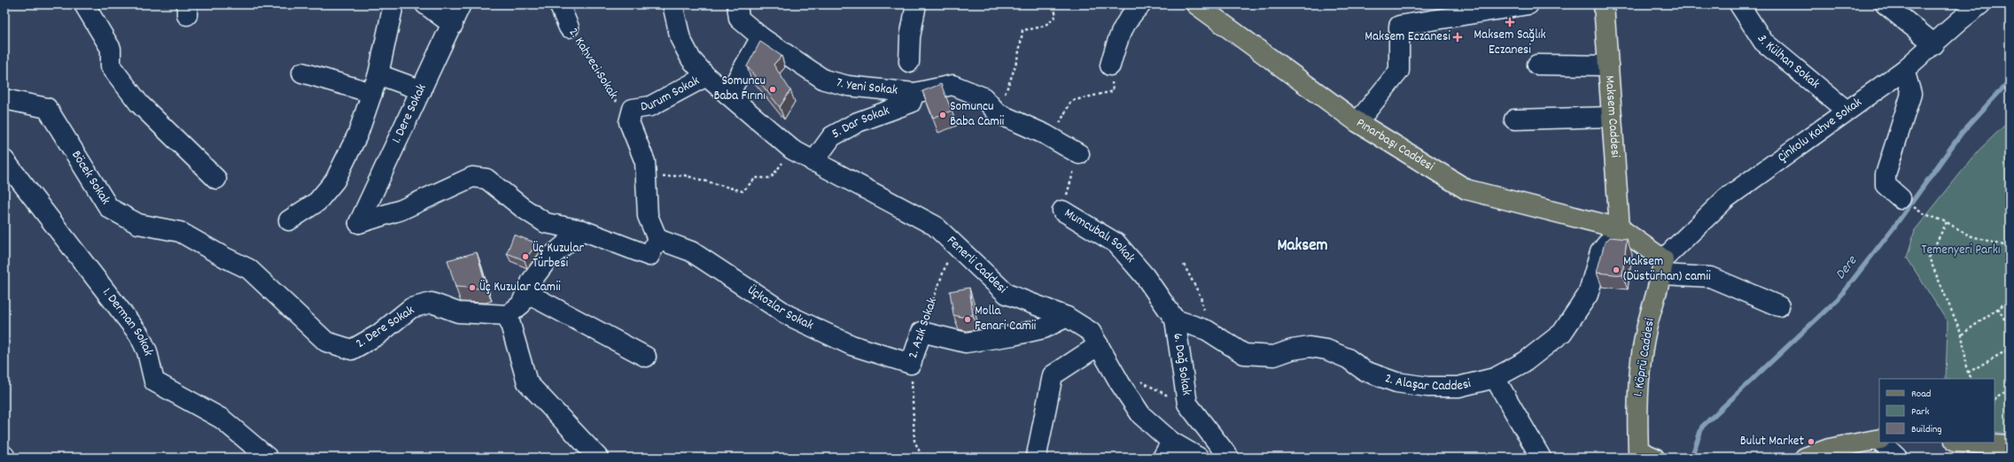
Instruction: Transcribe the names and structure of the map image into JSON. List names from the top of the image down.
{
  "streets": {
    "main road": ["Maksem Caddesi", "Pınarbaşı Caddesi", "1. Köprü Caddesi"],
    "street": [
      "3. Külhan Sokak",
      "2. Kahveci Sokak",
      "7. Yeni Sokak",
      "Durum Sokak",
      "1. Dere Sokak",
      "5. Dar Sokak",
      "Çinkolu Kahve Sokak",
      "Böcek Sokak",
      "Mumcubalı Sokak",
      "Fenerli Caddesi",
      "Üçkozlar Sokak",
      "1. Derman Sokak",
      "2. Dere Sokak",
      "2. Azık Sokak",
      "6. Dağ Sokak",
      "2. Alaşar Caddesi"
    ]
  },
  "crossings": [
    ["3. Külhan Sokak", "Çinkolu Kahve Sokak"],
    ["2. Kahveci Sokak", "Durum Sokak"],
    ["7. Yeni Sokak", "5. Dar Sokak"],
    ["7. Yeni Sokak", "Mumcubalı Sokak"],
    ["Durum Sokak", "Fenerli Caddesi"],
    ["Durum Sokak", "Üçkozlar Sokak"],
    ["Maksem Caddesi", "Pınarbaşı Caddesi"],
    ["Maksem Caddesi", "2. Alaşar Caddesi"],
    ["5. Dar Sokak", "Fenerli Caddesi"],
    ["Çinkolu Kahve Sokak", "1. Köprü Caddesi"],
    ["Pınarbaşı Caddesi", "2. Alaşar Caddesi"],
    ["Böcek Sokak", "2. Dere Sokak"],
    ["Mumcubalı Sokak", "6. Dağ Sokak"],
    ["Mumcubalı Sokak", "2. Alaşar Caddesi"],
    ["Fenerli Caddesi", "2. Azık Sokak"],
    ["Üçkozlar Sokak", "2. Azık Sokak"],
    ["6. Dağ Sokak", "2. Alaşar Caddesi"]
  ],
  "districts": ["Maksem"],
  "water": ["Dere"],
  "parks": ["Temenyeri Parkı"],
  "places": {
    "health": ["Maksem Sağlık Eczanesi", "Maksem Eczanesi"],
    "other": [
      "Somuncu Baba Fırını",
      "Somuncu Baba Camii",
      "Üç Kuzular Türbesi",
      "Maksem (Düstürhan) camii",
      "Üç Kuzular Camii",
      "Molla Fenari Camii",
      "Bulut Market"
    ]
  },
  "legend": ["Road", "Park", "Building"]
}
